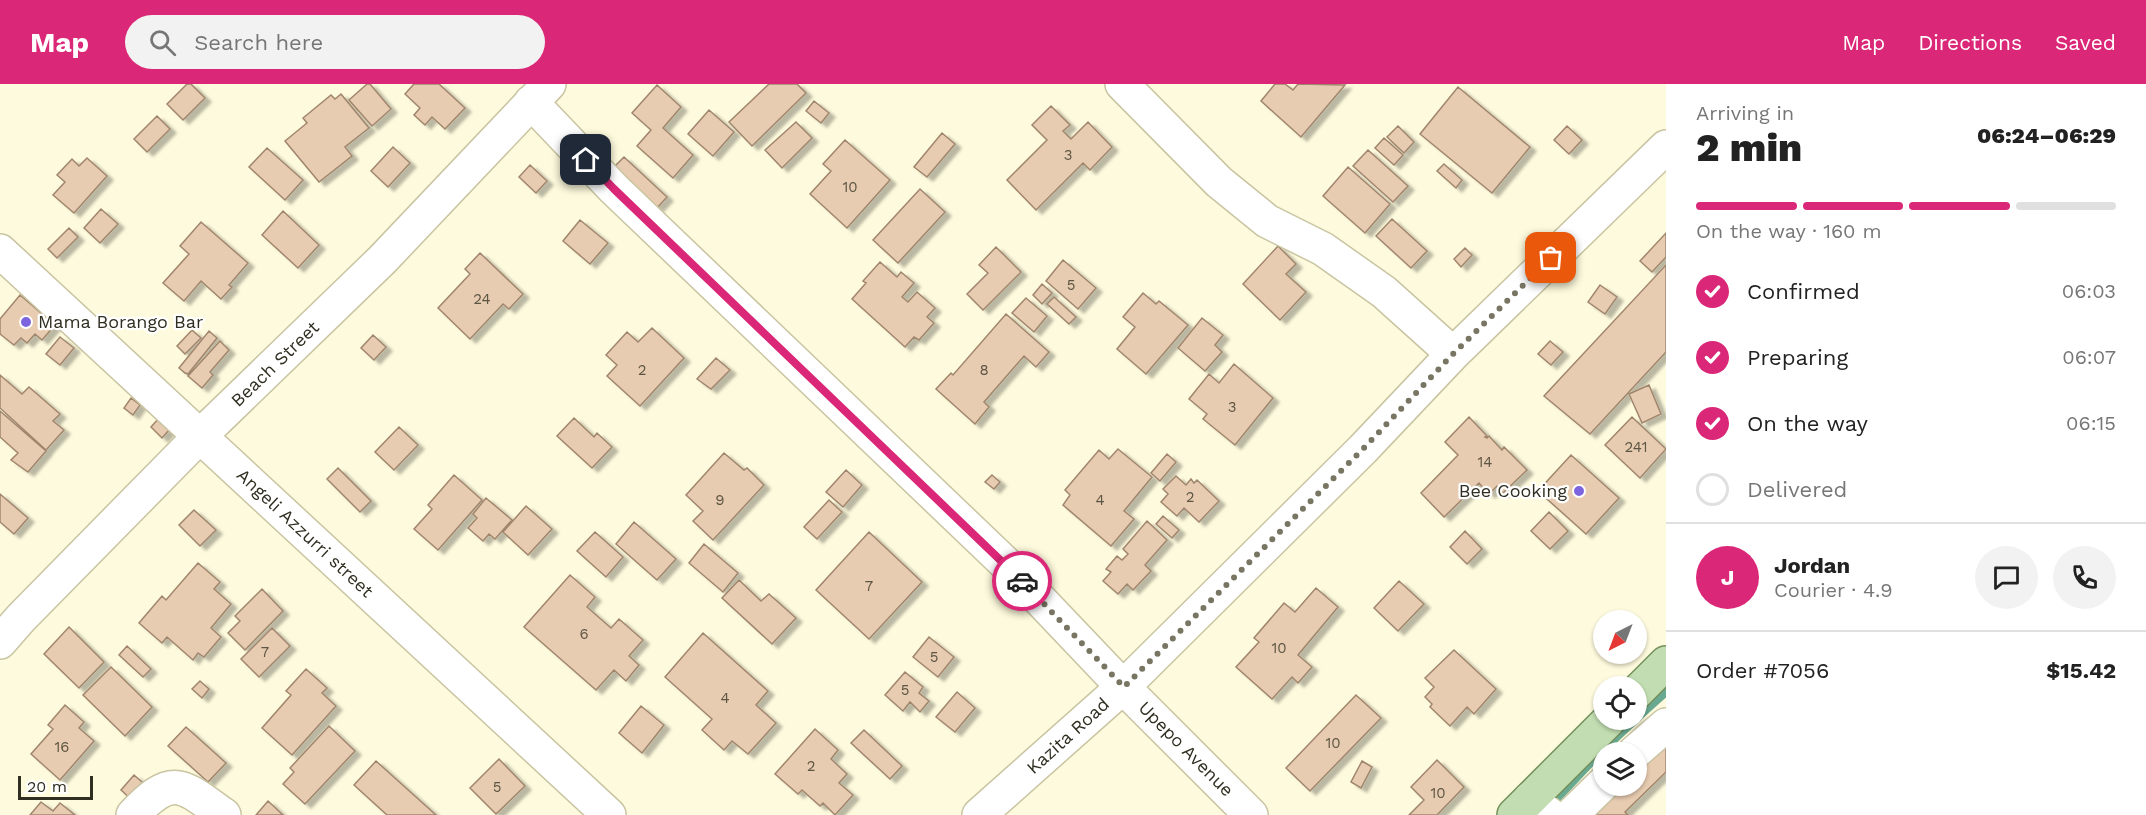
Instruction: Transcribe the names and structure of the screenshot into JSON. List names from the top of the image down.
{
  "streets": {
    "street": [
      "Beach Street",
      "Angeli Azzurri street",
      "Kazita Road",
      "Upepo Avenue"
    ]
  },
  "crossings": [
    ["Beach Street", "Angeli Azzurri street"],
    ["Beach Street", "Upepo Avenue"],
    ["Kazita Road", "Upepo Avenue"]
  ],
  "places": ["Mama Borango Bar", "Bee Cooking"],
  "house_numbers": [
    "3",
    "10",
    "5",
    "24",
    "2",
    "8",
    "3",
    "241",
    "14",
    "2",
    "9",
    "4",
    "7",
    "6",
    "10",
    "7",
    "5",
    "5",
    "4",
    "10",
    "16",
    "2",
    "5",
    "10"
  ],
  "scale_bar": "20 m",
  "north": "bottom left",
  "page": {
    "header": "Map",
    "search": "Search here",
    "nav": ["Map", "Directions", "Saved"],
    "heading": ["2 min", "Arriving in", "06:24–06:29"],
    "panel": [
      "Jordan",
      "Courier · 4.9",
      "Order #7056",
      "$15.42"
    ],
    "bar": "On the way · 160 m",
    "list": [
      ["Confirmed", "06:03"],
      ["Preparing", "06:07"],
      ["On the way", "06:15"],
      "Delivered"
    ],
    "round": "J",
    "scale": "20 m"
  }
}
